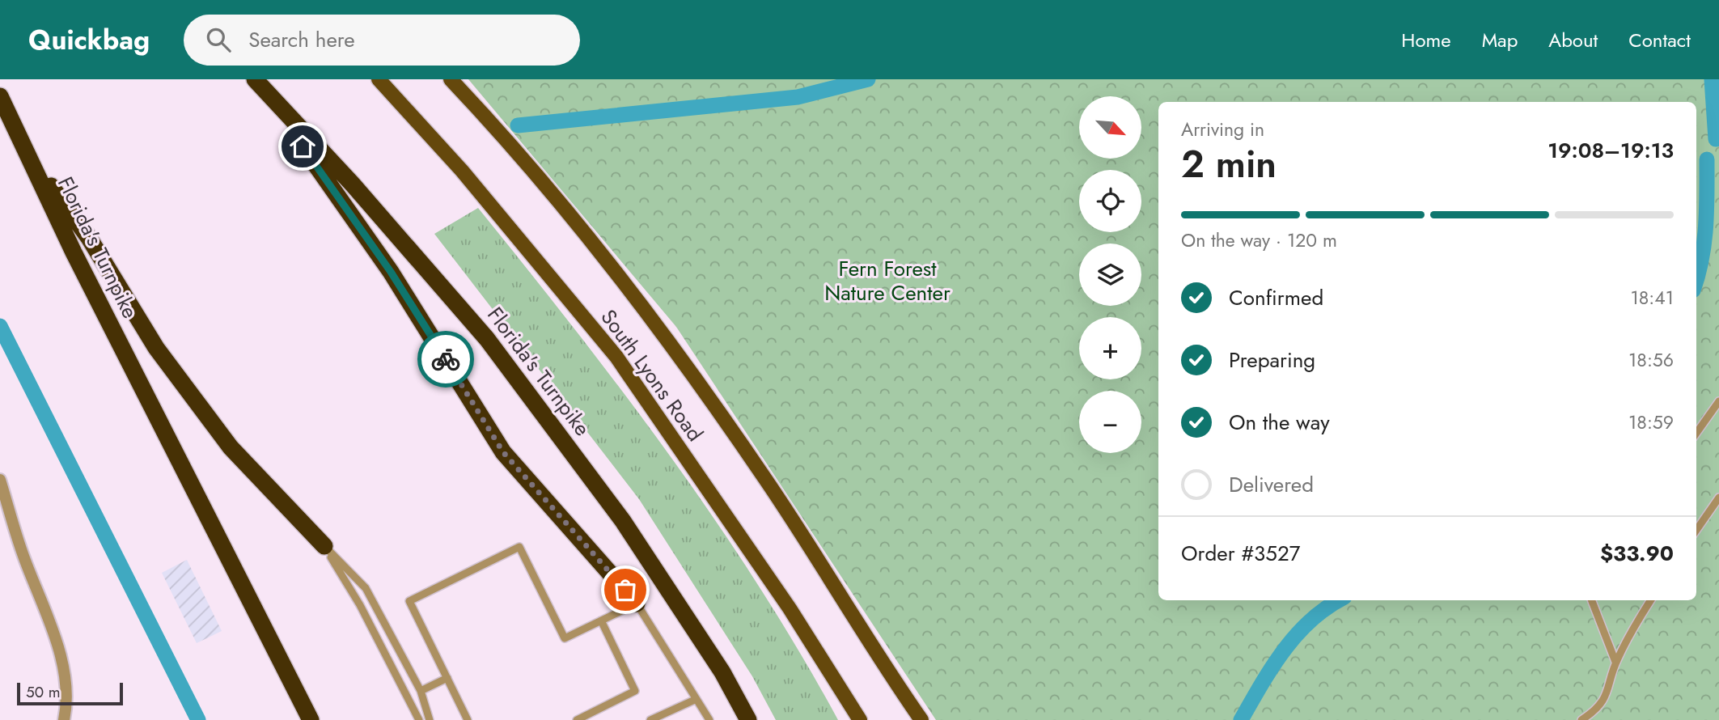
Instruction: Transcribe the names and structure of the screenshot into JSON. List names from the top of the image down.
{
  "streets": {
    "highway": ["Florida's Turnpike"],
    "main road": ["South Lyons Road"]
  },
  "parks": ["Fern Forest Nature Center"],
  "scale_bar": "50 m",
  "north": "bottom right",
  "page": {
    "header": "Quickbag",
    "search": "Search here",
    "nav": [
      "Home",
      "Map",
      "About",
      "Contact"
    ],
    "map_buttons": ["+", "−"],
    "heading": ["2 min", "Arriving in", "19:08–19:13"],
    "panel": ["Order #3527", "$33.90"],
    "bar": "On the way · 120 m",
    "list": [
      ["Confirmed", "18:41"],
      ["Preparing", "18:56"],
      ["On the way", "18:59"],
      "Delivered"
    ],
    "scale": "50 m"
  }
}
